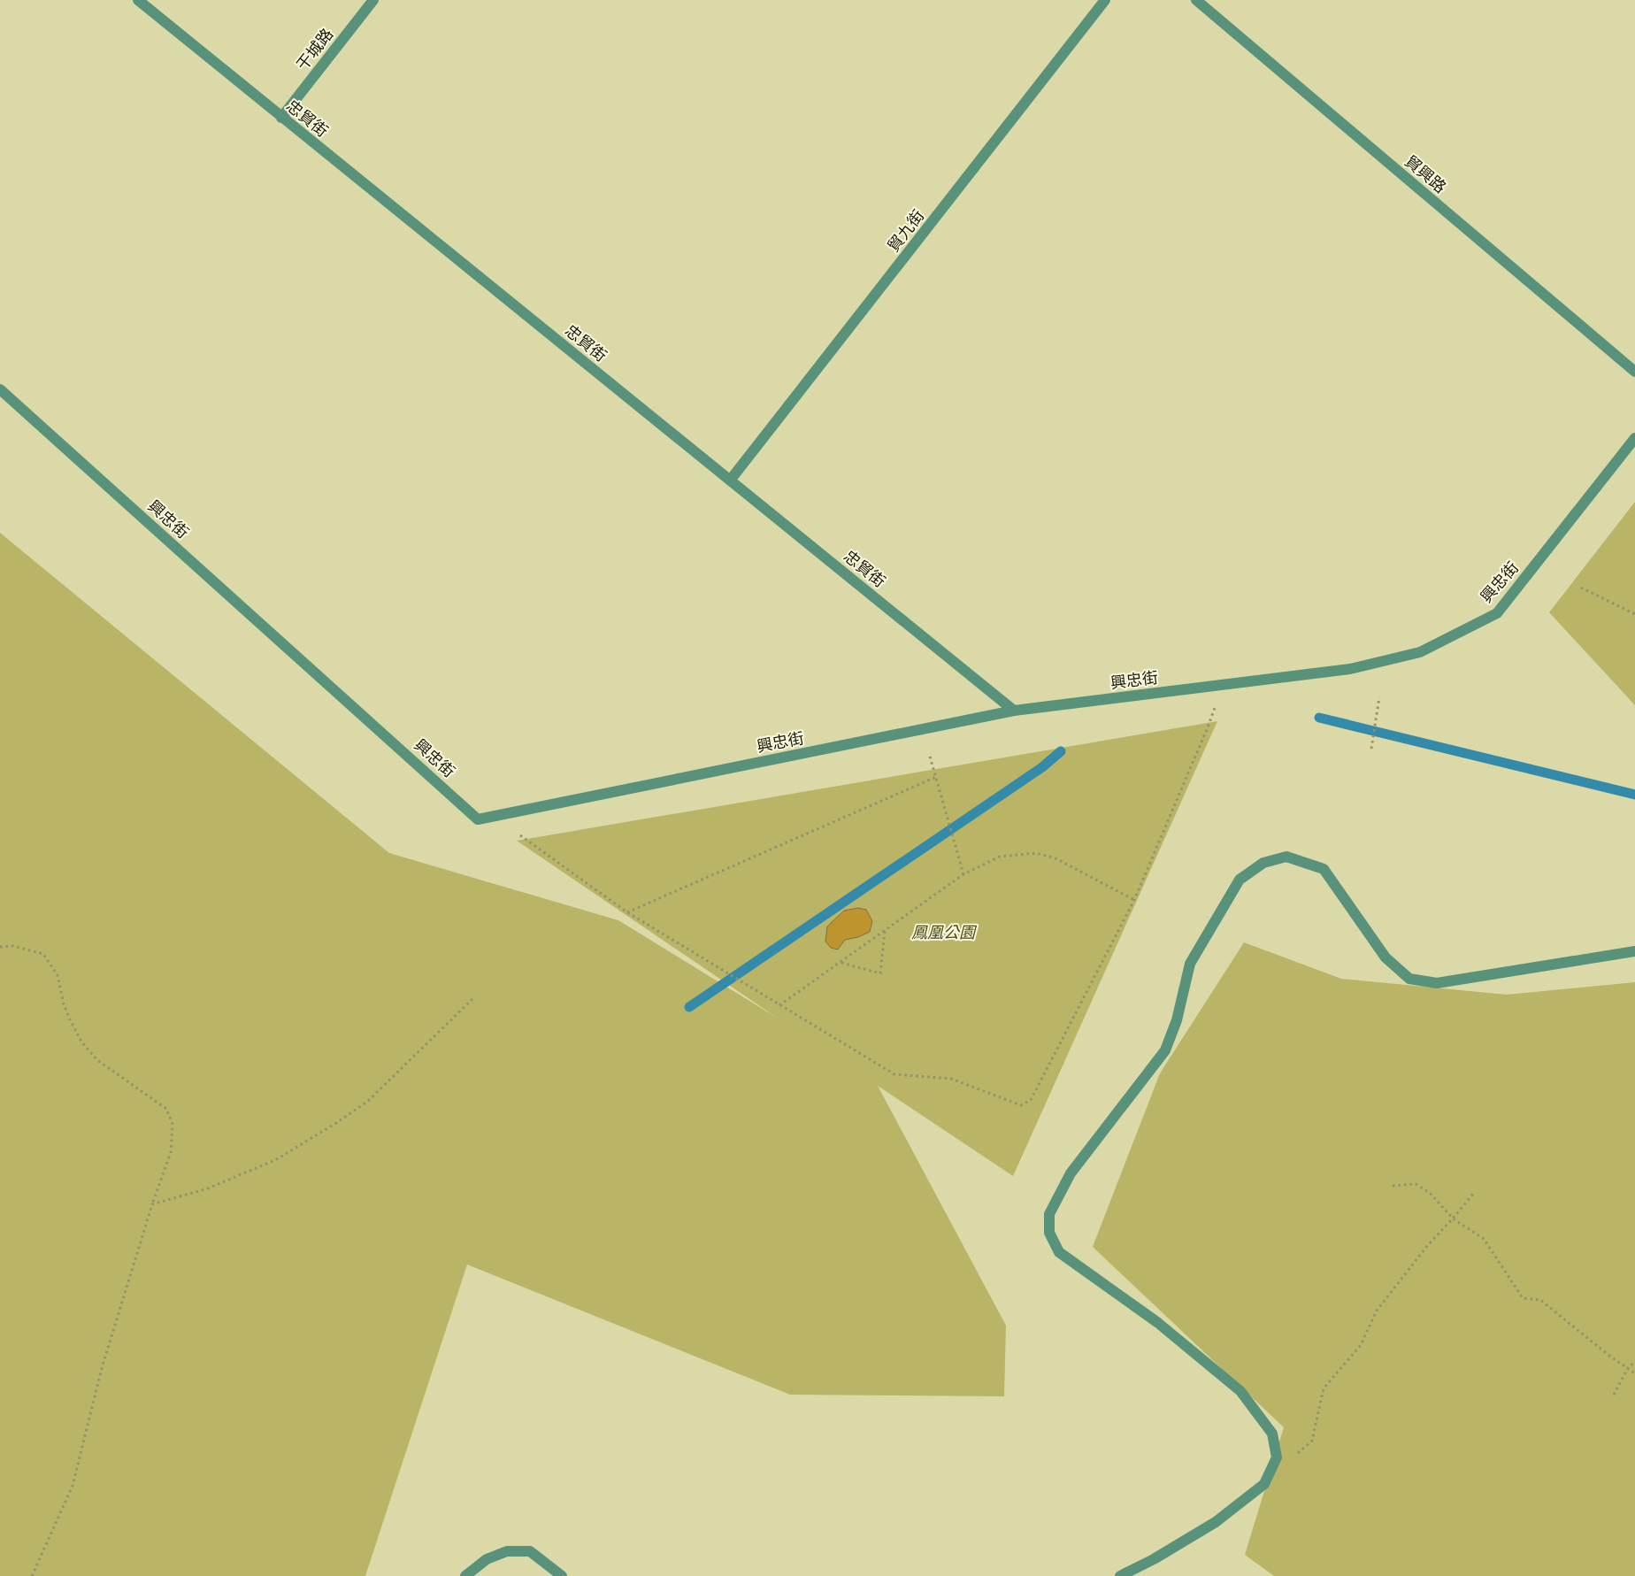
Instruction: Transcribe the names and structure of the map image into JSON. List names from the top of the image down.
{
  "streets": {
    "street": [
      "干城路",
      "忠貿街",
      "貿興路",
      "貿九街",
      "興忠街"
    ]
  },
  "crossings": [
    ["干城路", "忠貿街"],
    ["忠貿街", "貿九街"],
    ["忠貿街", "興忠街"]
  ],
  "parks": ["鳳凰公園"]
}
